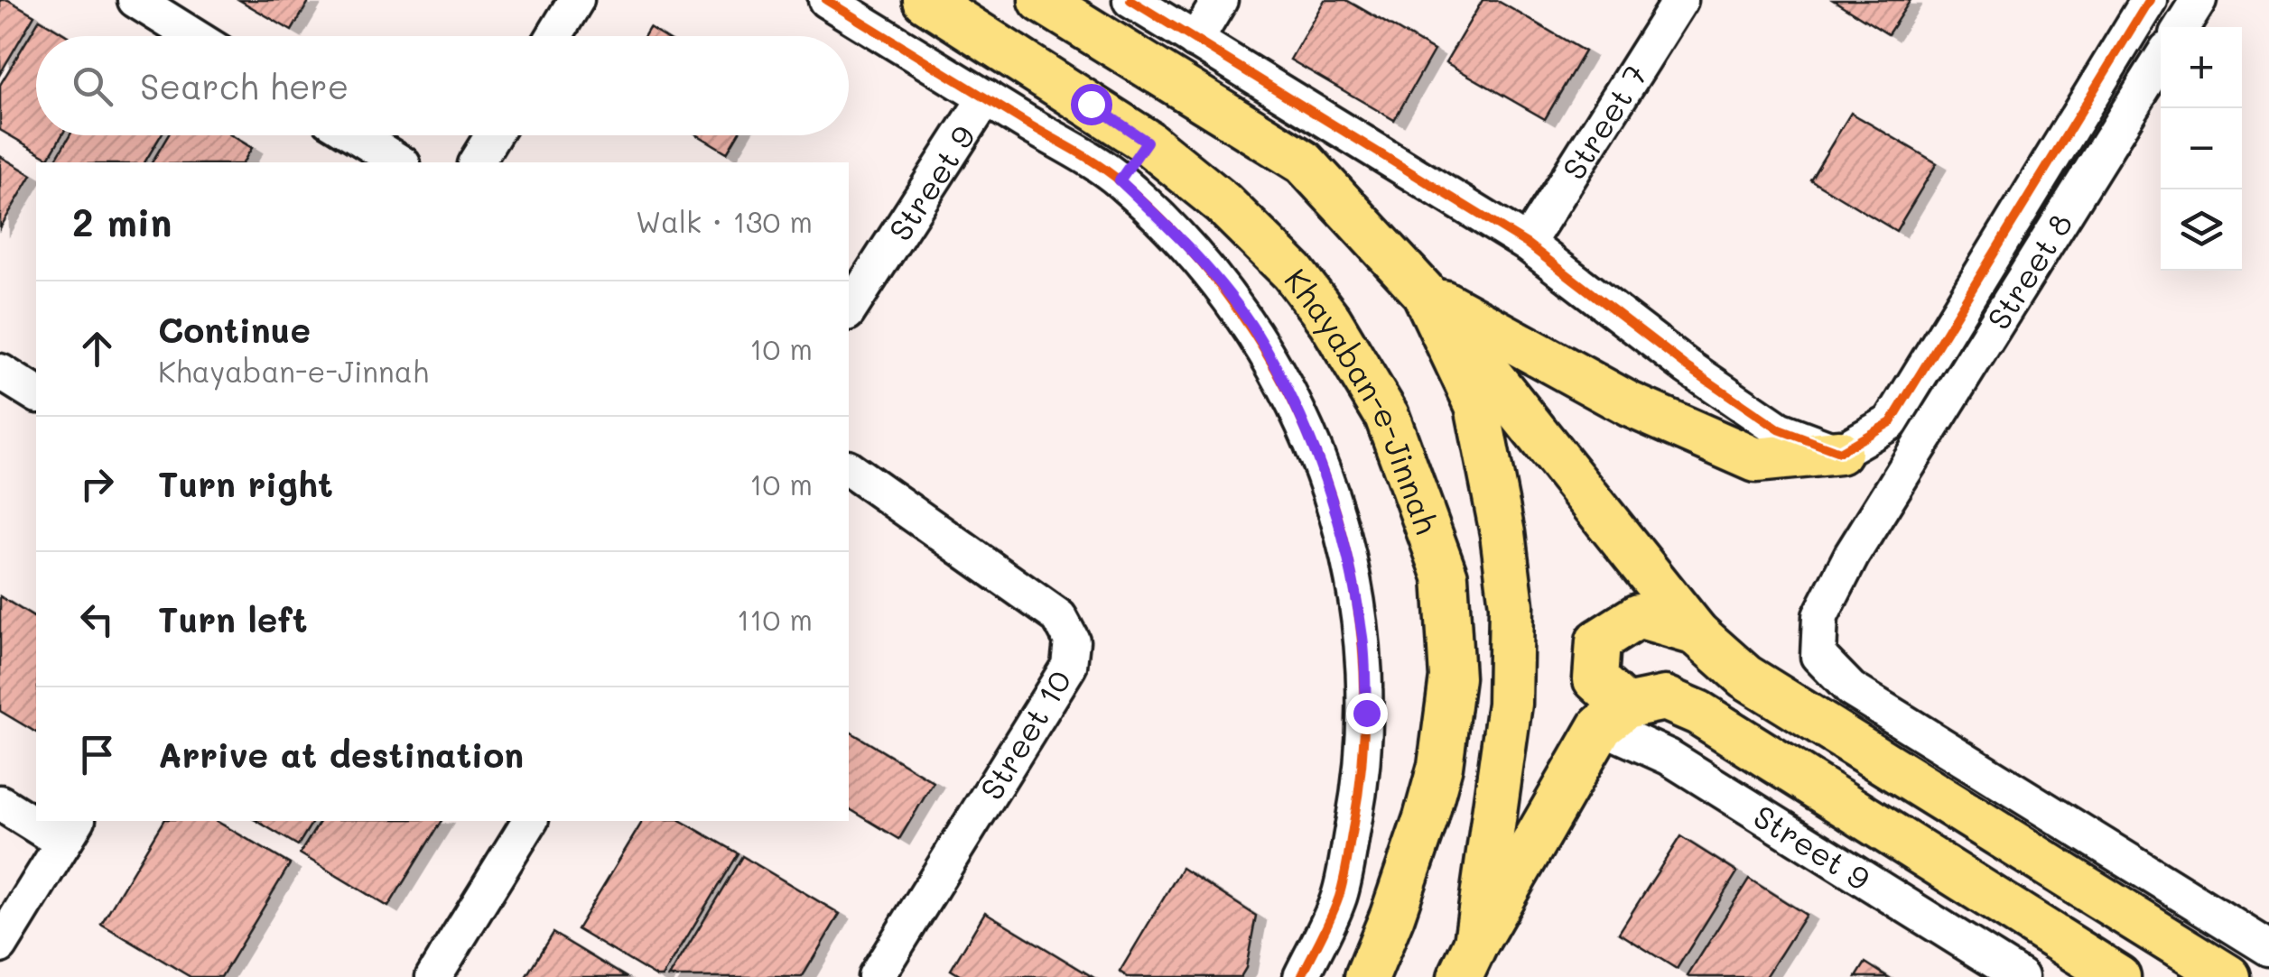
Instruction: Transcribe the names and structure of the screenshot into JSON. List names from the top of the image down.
{
  "streets": {
    "main road": ["Khayaban-e-Jinnah"],
    "street": [
      "Street 7",
      "Street 9",
      "Street 8",
      "Street 10"
    ]
  },
  "page": {
    "map_buttons": ["+", "−"],
    "search": "Search here",
    "heading": ["2 min", "Walk · 130 m"],
    "list": [
      ["Continue", "Khayaban-e-Jinnah", "10 m"],
      ["Turn right", "10 m"],
      ["Turn left", "110 m"],
      "Arrive at destination"
    ]
  }
}
